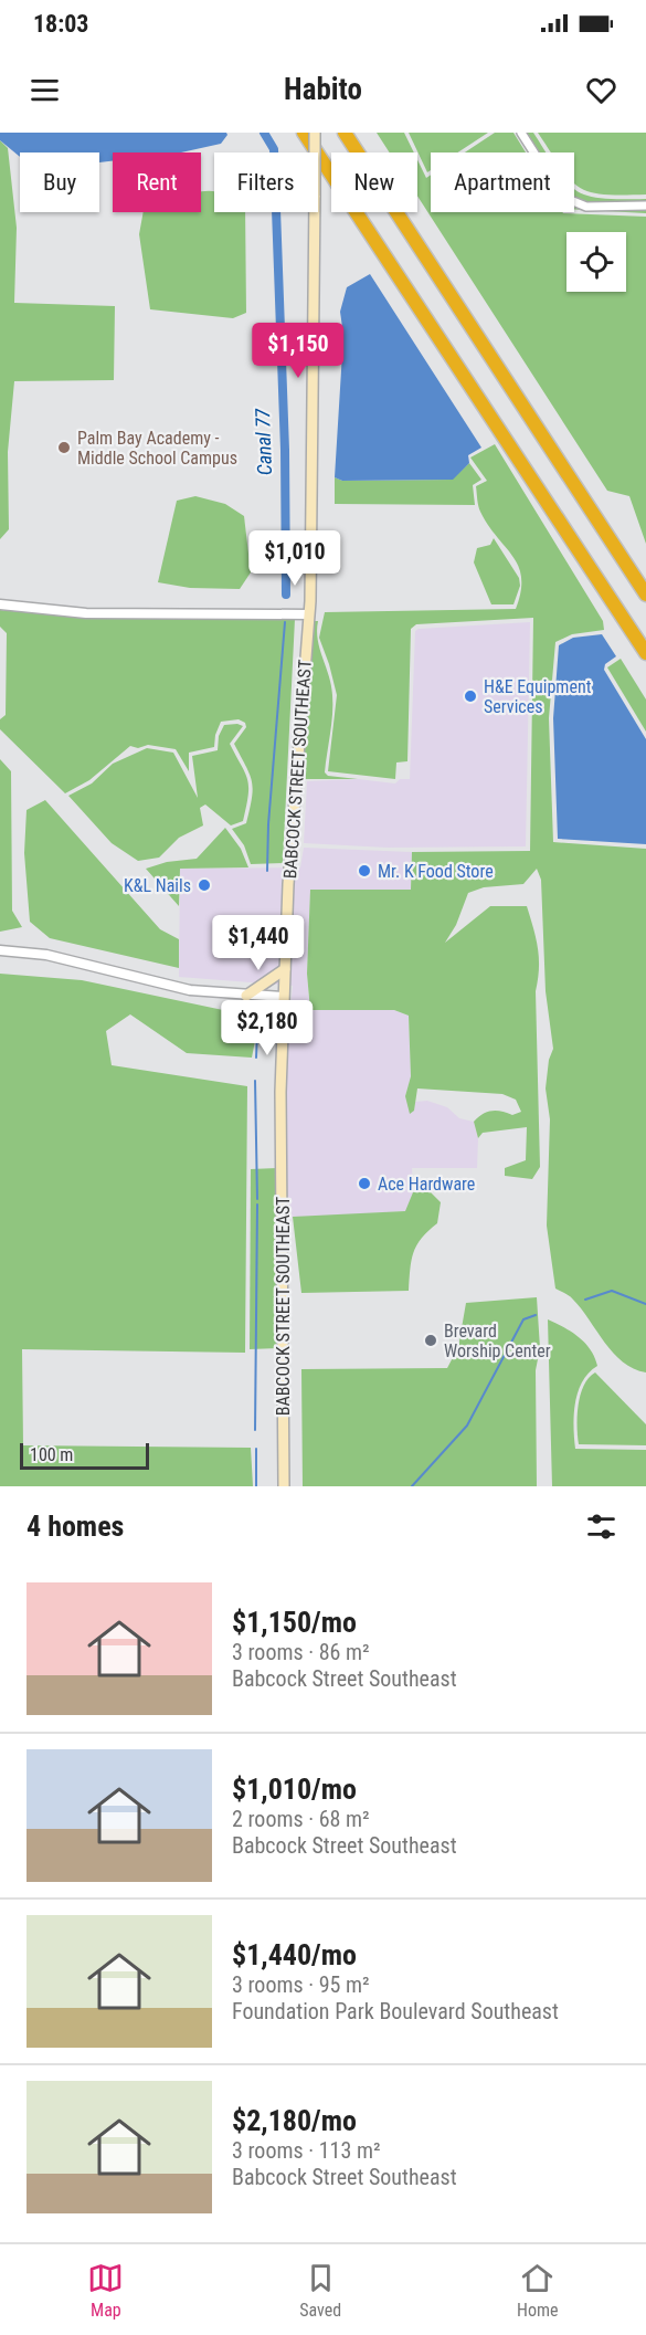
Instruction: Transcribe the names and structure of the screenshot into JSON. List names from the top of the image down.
{
  "streets": {
    "main road": ["BABCOCK STREET SOUTHEAST"]
  },
  "water": ["Canal 77"],
  "places": [
    "Palm Bay Academy - Middle School Campus",
    "H&E Equipment Services",
    "Mr. K Food Store",
    "K&L Nails",
    "Ace Hardware",
    "Brevard Worship Center"
  ],
  "scale_bar": "100 m",
  "page": {
    "status": "18:03",
    "header": "Habito",
    "chip": [
      "Buy",
      "Rent",
      "Filters",
      "New",
      "Apartment"
    ],
    "price": [
      "$1,150",
      "$1,010",
      "$1,440",
      "$2,180"
    ],
    "scale": "100 m",
    "heading": "4 homes",
    "list": [
      {
        "name": "$1,150/mo",
        "note": "3 rooms · 86 m² · Babcock Street Southeast"
      },
      {
        "name": "$1,010/mo",
        "note": "2 rooms · 68 m² · Babcock Street Southeast"
      },
      {
        "name": "$1,440/mo",
        "note": "3 rooms · 95 m² · Foundation Park Boulevard Southeast"
      },
      {
        "name": "$2,180/mo",
        "note": "3 rooms · 113 m² · Babcock Street Southeast"
      }
    ],
    "tabs": ["Map", "Saved", "Home"]
  }
}
